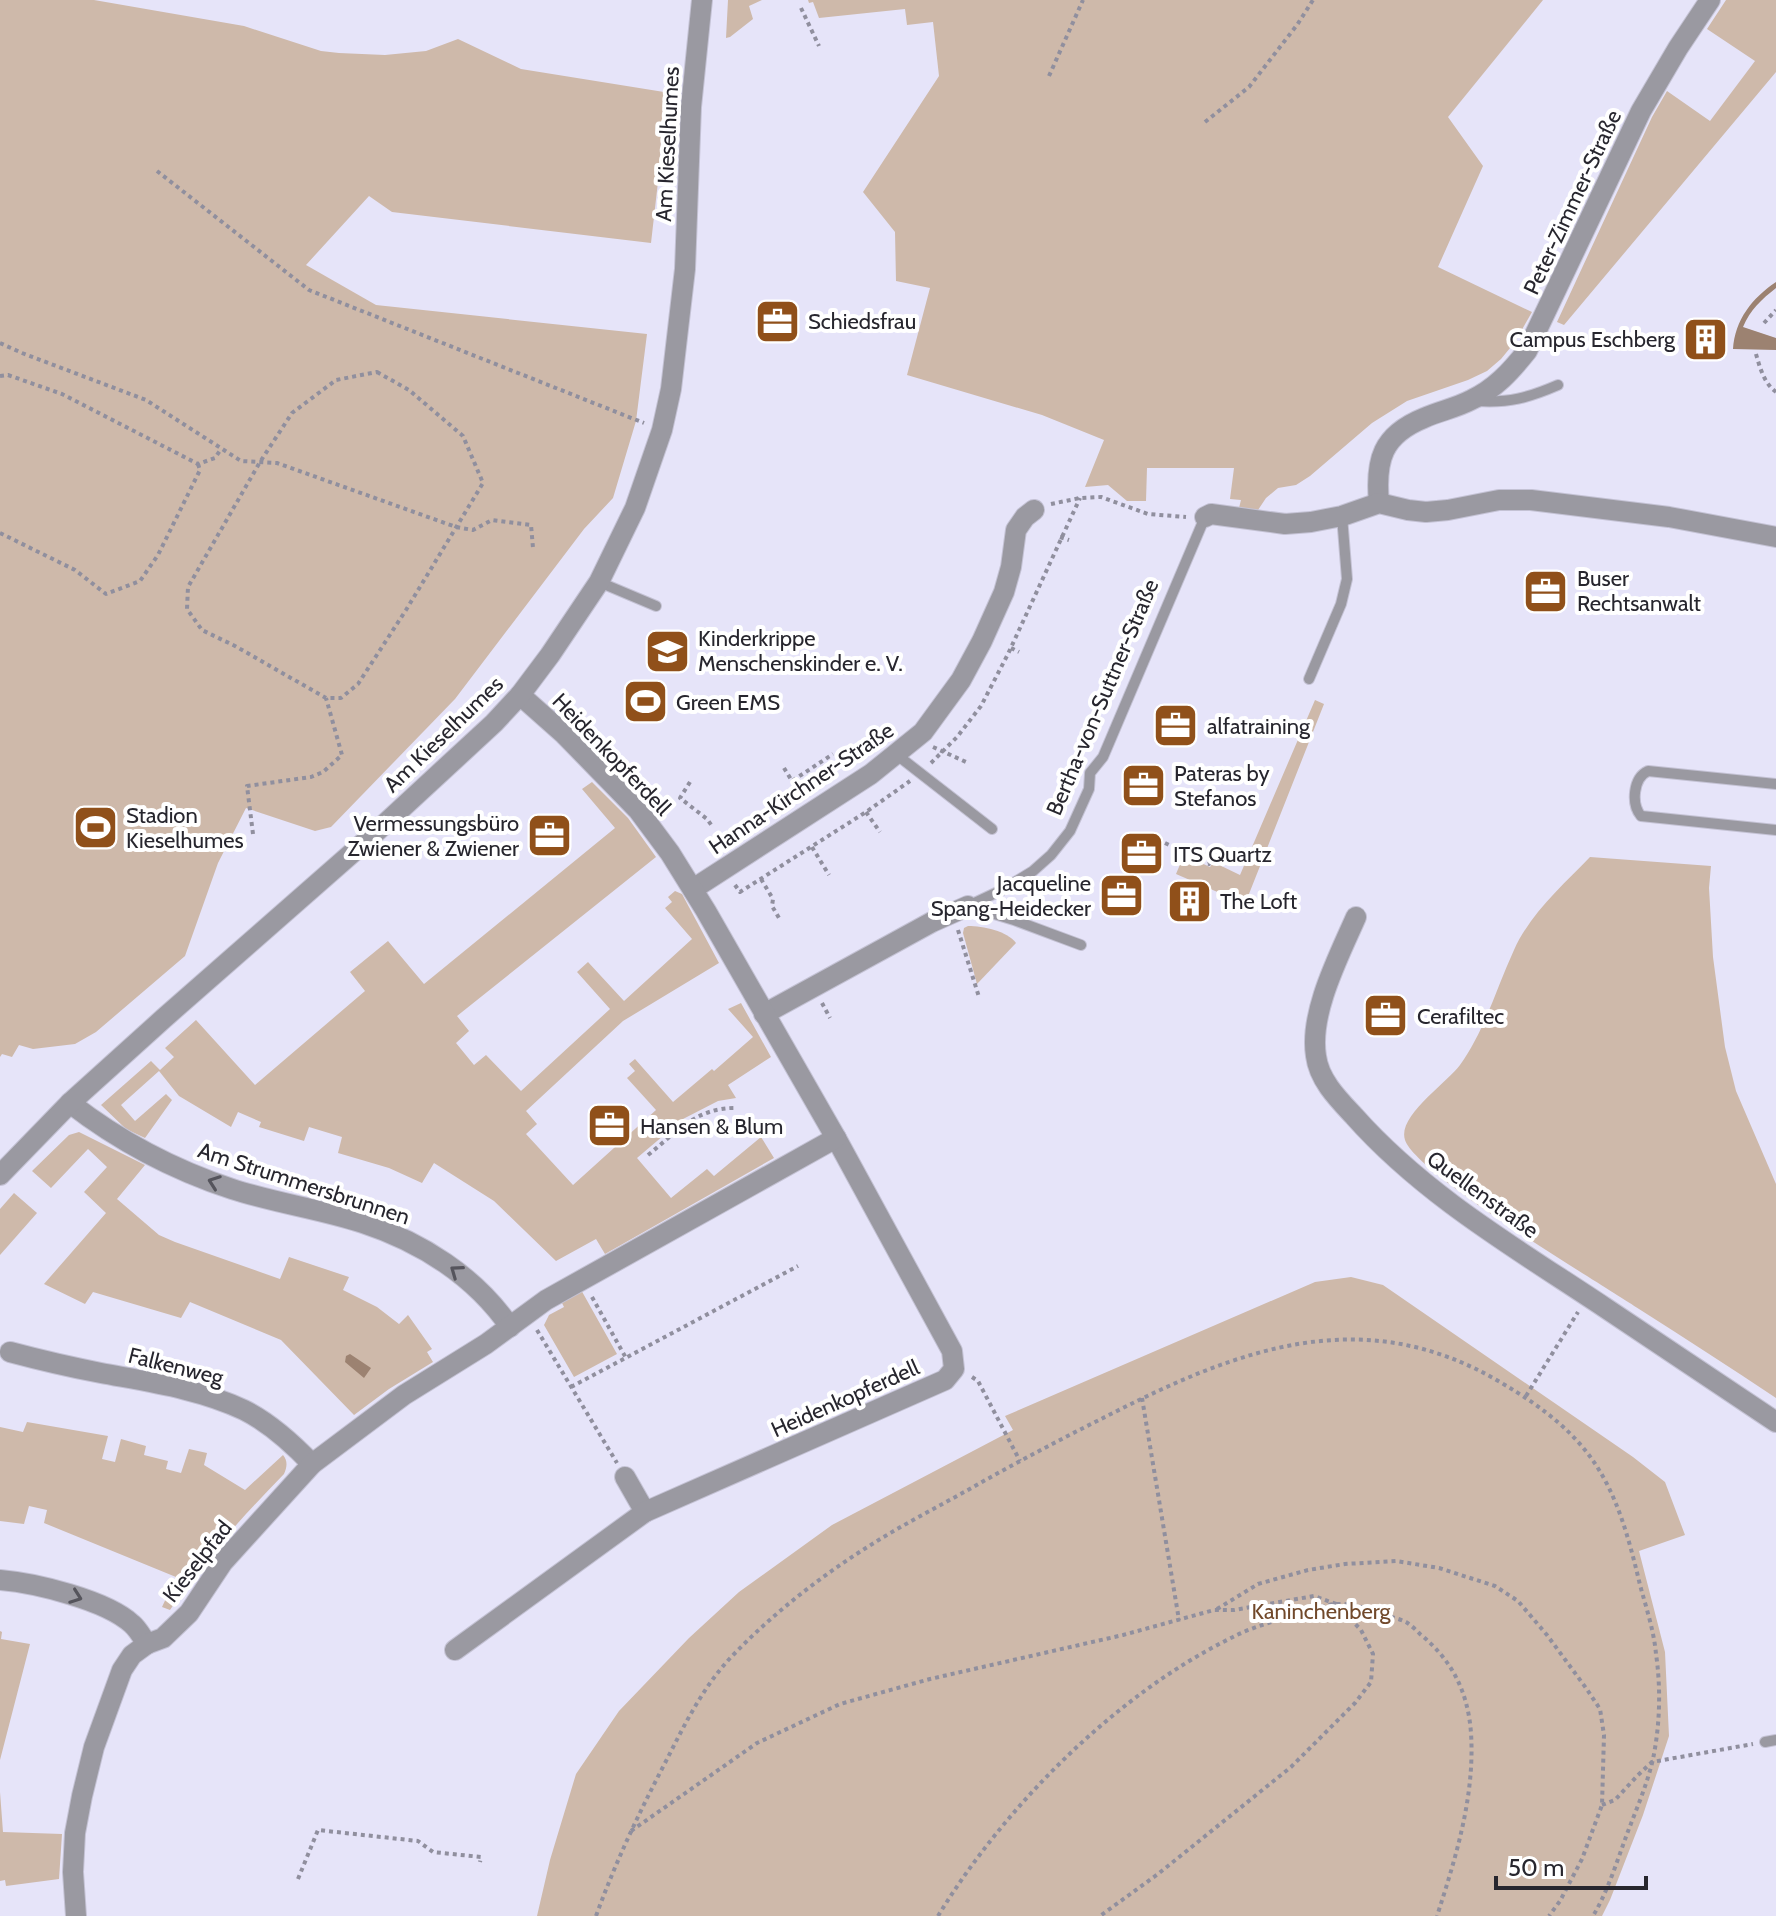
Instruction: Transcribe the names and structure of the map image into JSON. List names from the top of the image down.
{
  "streets": {
    "street": [
      "Am Kieselhumes",
      "Peter-Zimmer-Straße",
      "Bertha-von-Suttner-Straße",
      "Heidenkopferdell",
      "Hanna-Kirchner-Straße",
      "Am Strummersbrunnen",
      "Quellenstraße",
      "Falkenweg",
      "Kieselpfad"
    ]
  },
  "crossings": [
    ["Am Kieselhumes", "Heidenkopferdell"],
    ["Am Kieselhumes", "Am Strummersbrunnen"],
    ["Bertha-von-Suttner-Straße", "Heidenkopferdell"],
    ["Heidenkopferdell", "Hanna-Kirchner-Straße"],
    ["Am Strummersbrunnen", "Kieselpfad"],
    ["Falkenweg", "Kieselpfad"]
  ],
  "one_way": ["Am Strummersbrunnen"],
  "parks": ["Kaninchenberg"],
  "places": {
    "office": [
      "Schiedsfrau",
      "Buser Rechtsanwalt",
      "alfatraining",
      "Pateras by Stefanos",
      "Vermessungsbüro Zwiener & Zwiener",
      "ITS Quartz",
      "Jacqueline Spang-Heidecker",
      "Cerafiltec",
      "Hansen & Blum"
    ],
    "building": ["Campus Eschberg", "The Loft"],
    "school or university": ["Kinderkrippe Menschenskinder e. V."],
    "sports": ["Green EMS", "Stadion Kieselhumes"]
  },
  "scale_bar": "50 m"
}
